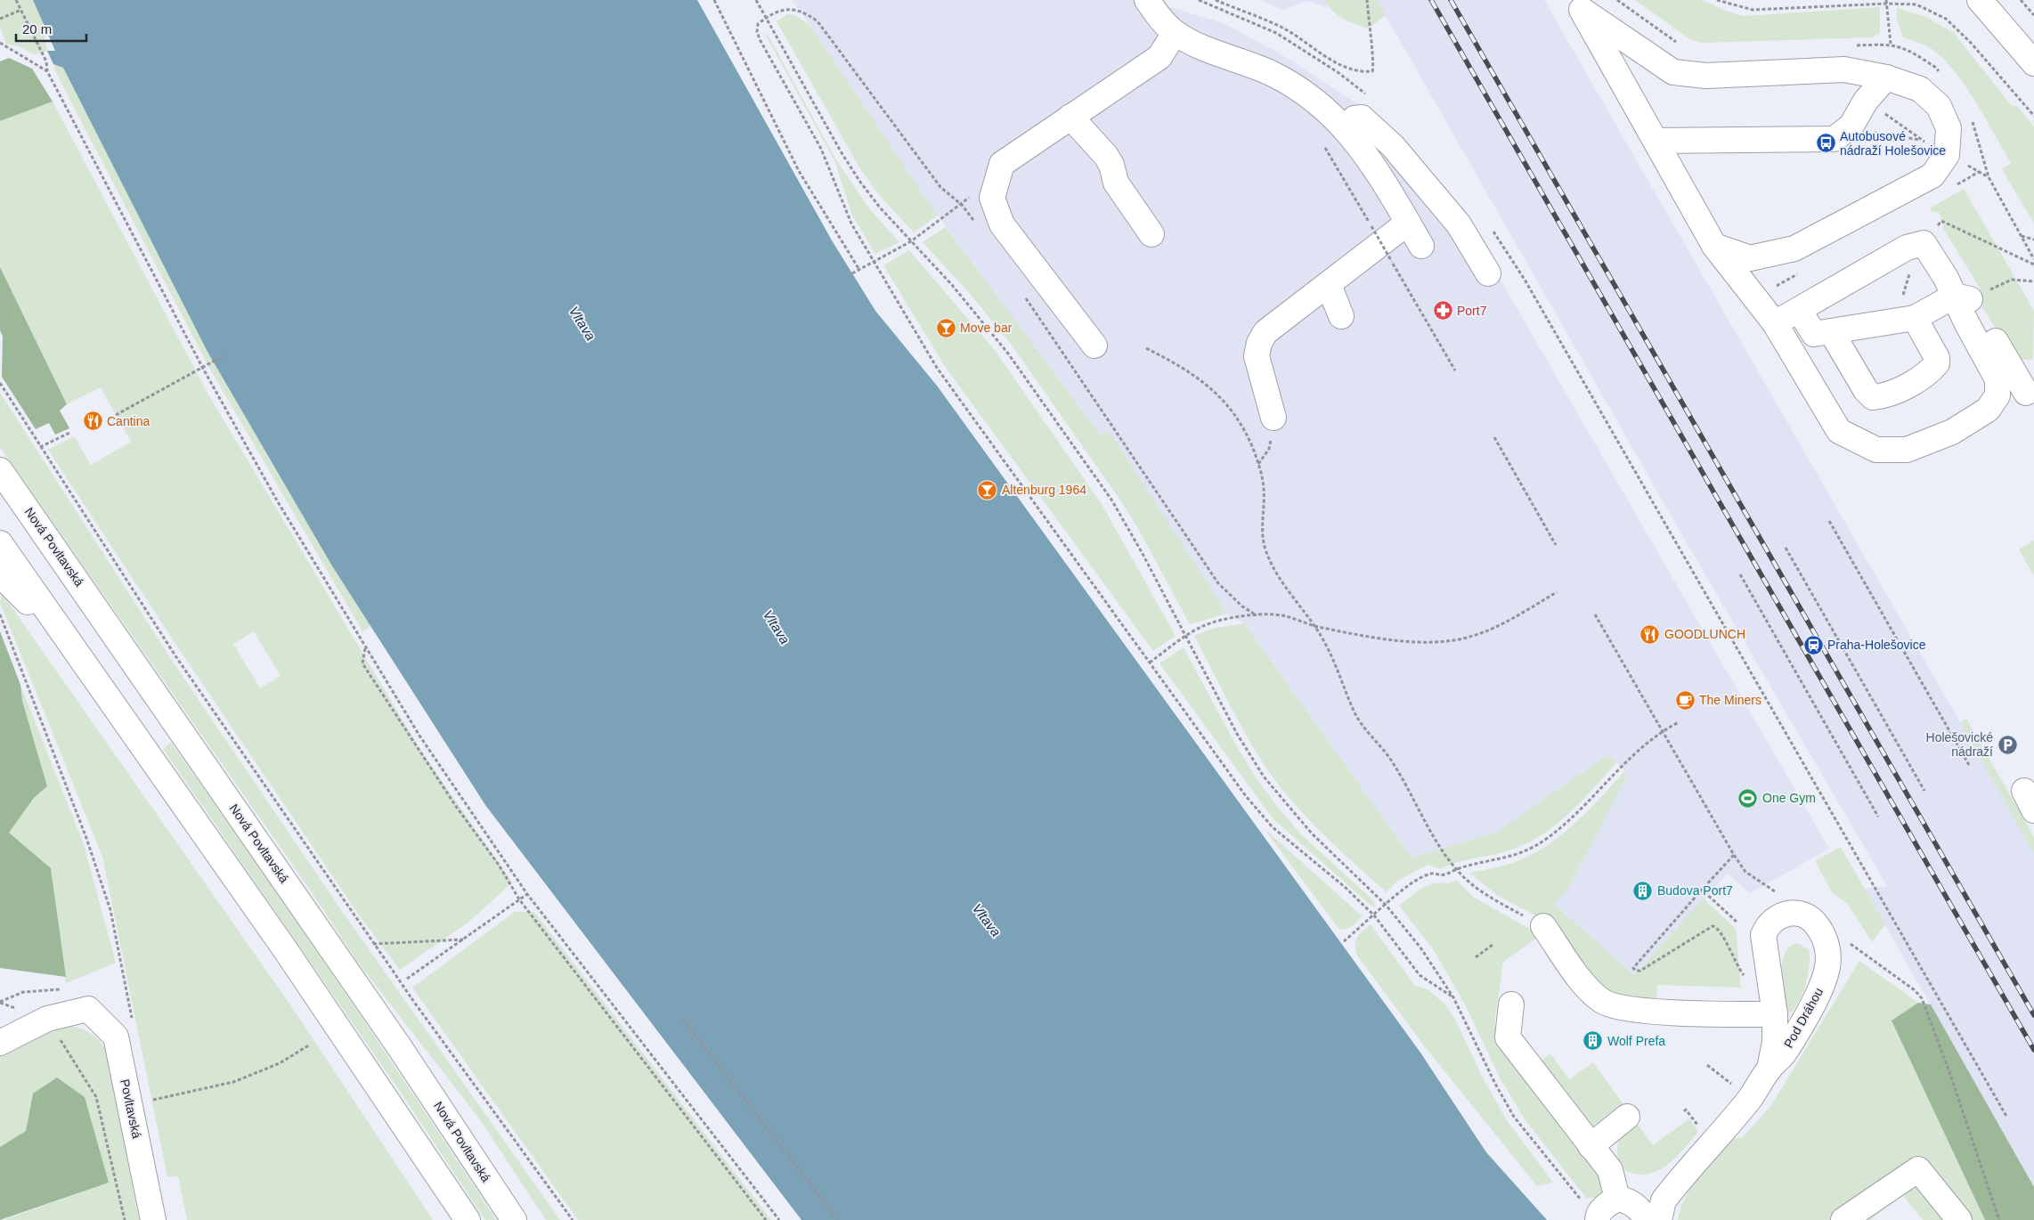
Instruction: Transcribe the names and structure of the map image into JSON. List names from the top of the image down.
{
  "streets": {
    "main road": ["Nová Povltavská", "Pod Dráhou", "Povltavská"]
  },
  "water": ["Vltava"],
  "places": {
    "bus stop": ["Autobusové nádraží Holešovice"],
    "pharmacy": ["Port7"],
    "bar": ["Move bar", "Altenburg 1964"],
    "restaurant": ["Cantina", "GOODLUNCH"],
    "station": ["Praha-Holešovice"],
    "cafe": ["The Miners"],
    "parking": ["Holešovické nádraží"],
    "sports": ["One Gym"],
    "building": ["Budova Port7", "Wolf Prefa"]
  },
  "scale_bar": "20 m"
}
